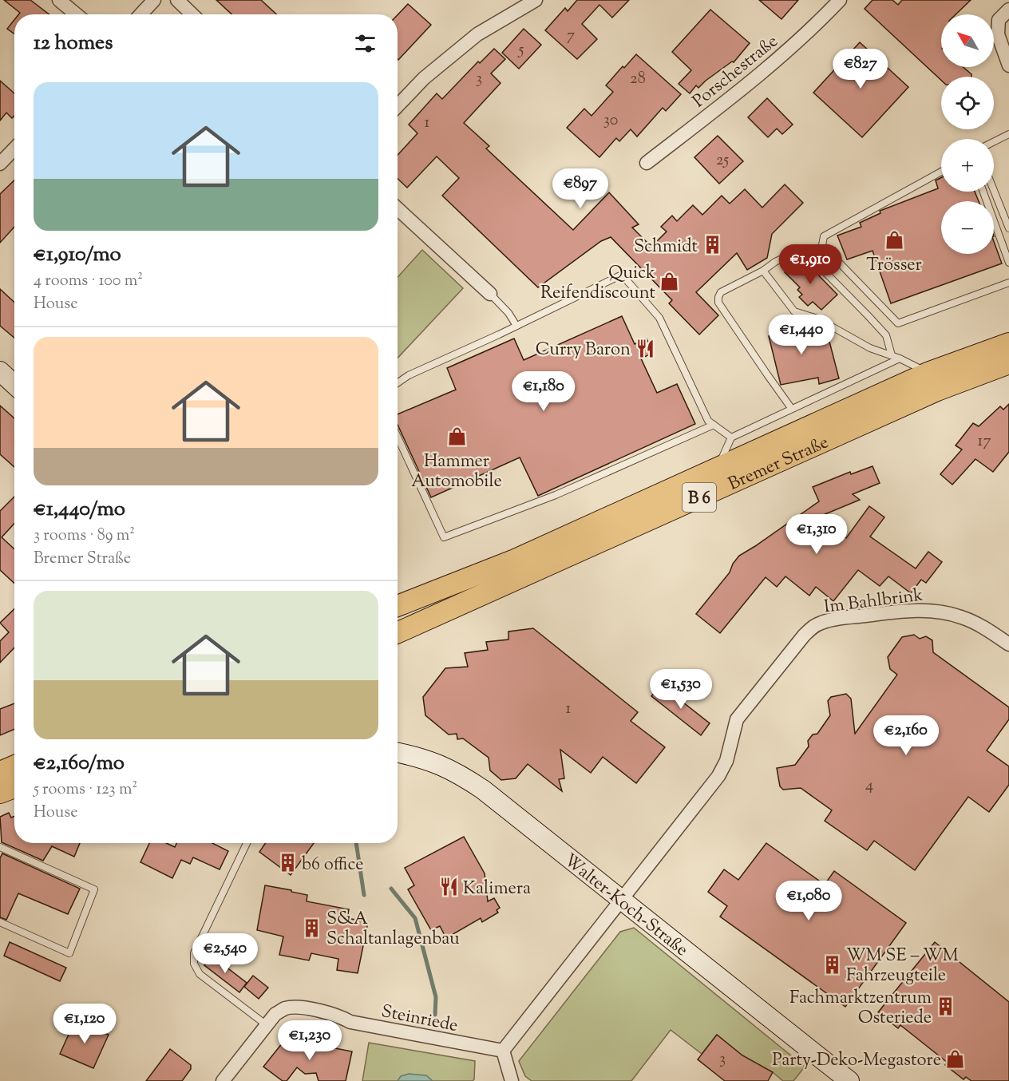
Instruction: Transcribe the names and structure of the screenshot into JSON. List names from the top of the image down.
{
  "streets": {
    "main road": ["Bremer Straße", "B 6"],
    "street": [
      "Porschestraße",
      "Im Bahlbrink",
      "Walter-Koch-Straße",
      "Steinriede"
    ]
  },
  "crossings": [
    ["Im Bahlbrink", "Walter-Koch-Straße"]
  ],
  "places": {
    "shop": [
      "Trösser",
      "Quick Reifendiscount",
      "Hammer Automobile",
      "Party-Deko-Megastore"
    ],
    "building": [
      "Schmidt",
      "b6 office",
      "S&A Schaltanlagenbau",
      "WM SE – WM Fahrzeugteile",
      "Fachmarktzentrum Osteriede"
    ],
    "restaurant": ["Curry Baron", "Kalimera"]
  },
  "house_numbers": [
    "7",
    "5",
    "3",
    "28",
    "30",
    "1",
    "25",
    "17",
    "1",
    "4",
    "3"
  ],
  "north": "top left",
  "page": {
    "map_buttons": ["+", "−"],
    "heading": "12 homes",
    "price": [
      "€827",
      "€897",
      "€1,910",
      "€1,440",
      "€1,180",
      "€1,310",
      "€1,530",
      "€2,160",
      "€1,080",
      "€2,540",
      "€1,120",
      "€1,230"
    ],
    "list": [
      {
        "name": "€1,910/mo",
        "note": "4 rooms · 100 m² · House"
      },
      {
        "name": "€1,440/mo",
        "note": "3 rooms · 89 m² · Bremer Straße"
      },
      {
        "name": "€2,160/mo",
        "note": "5 rooms · 123 m² · House"
      }
    ]
  }
}
